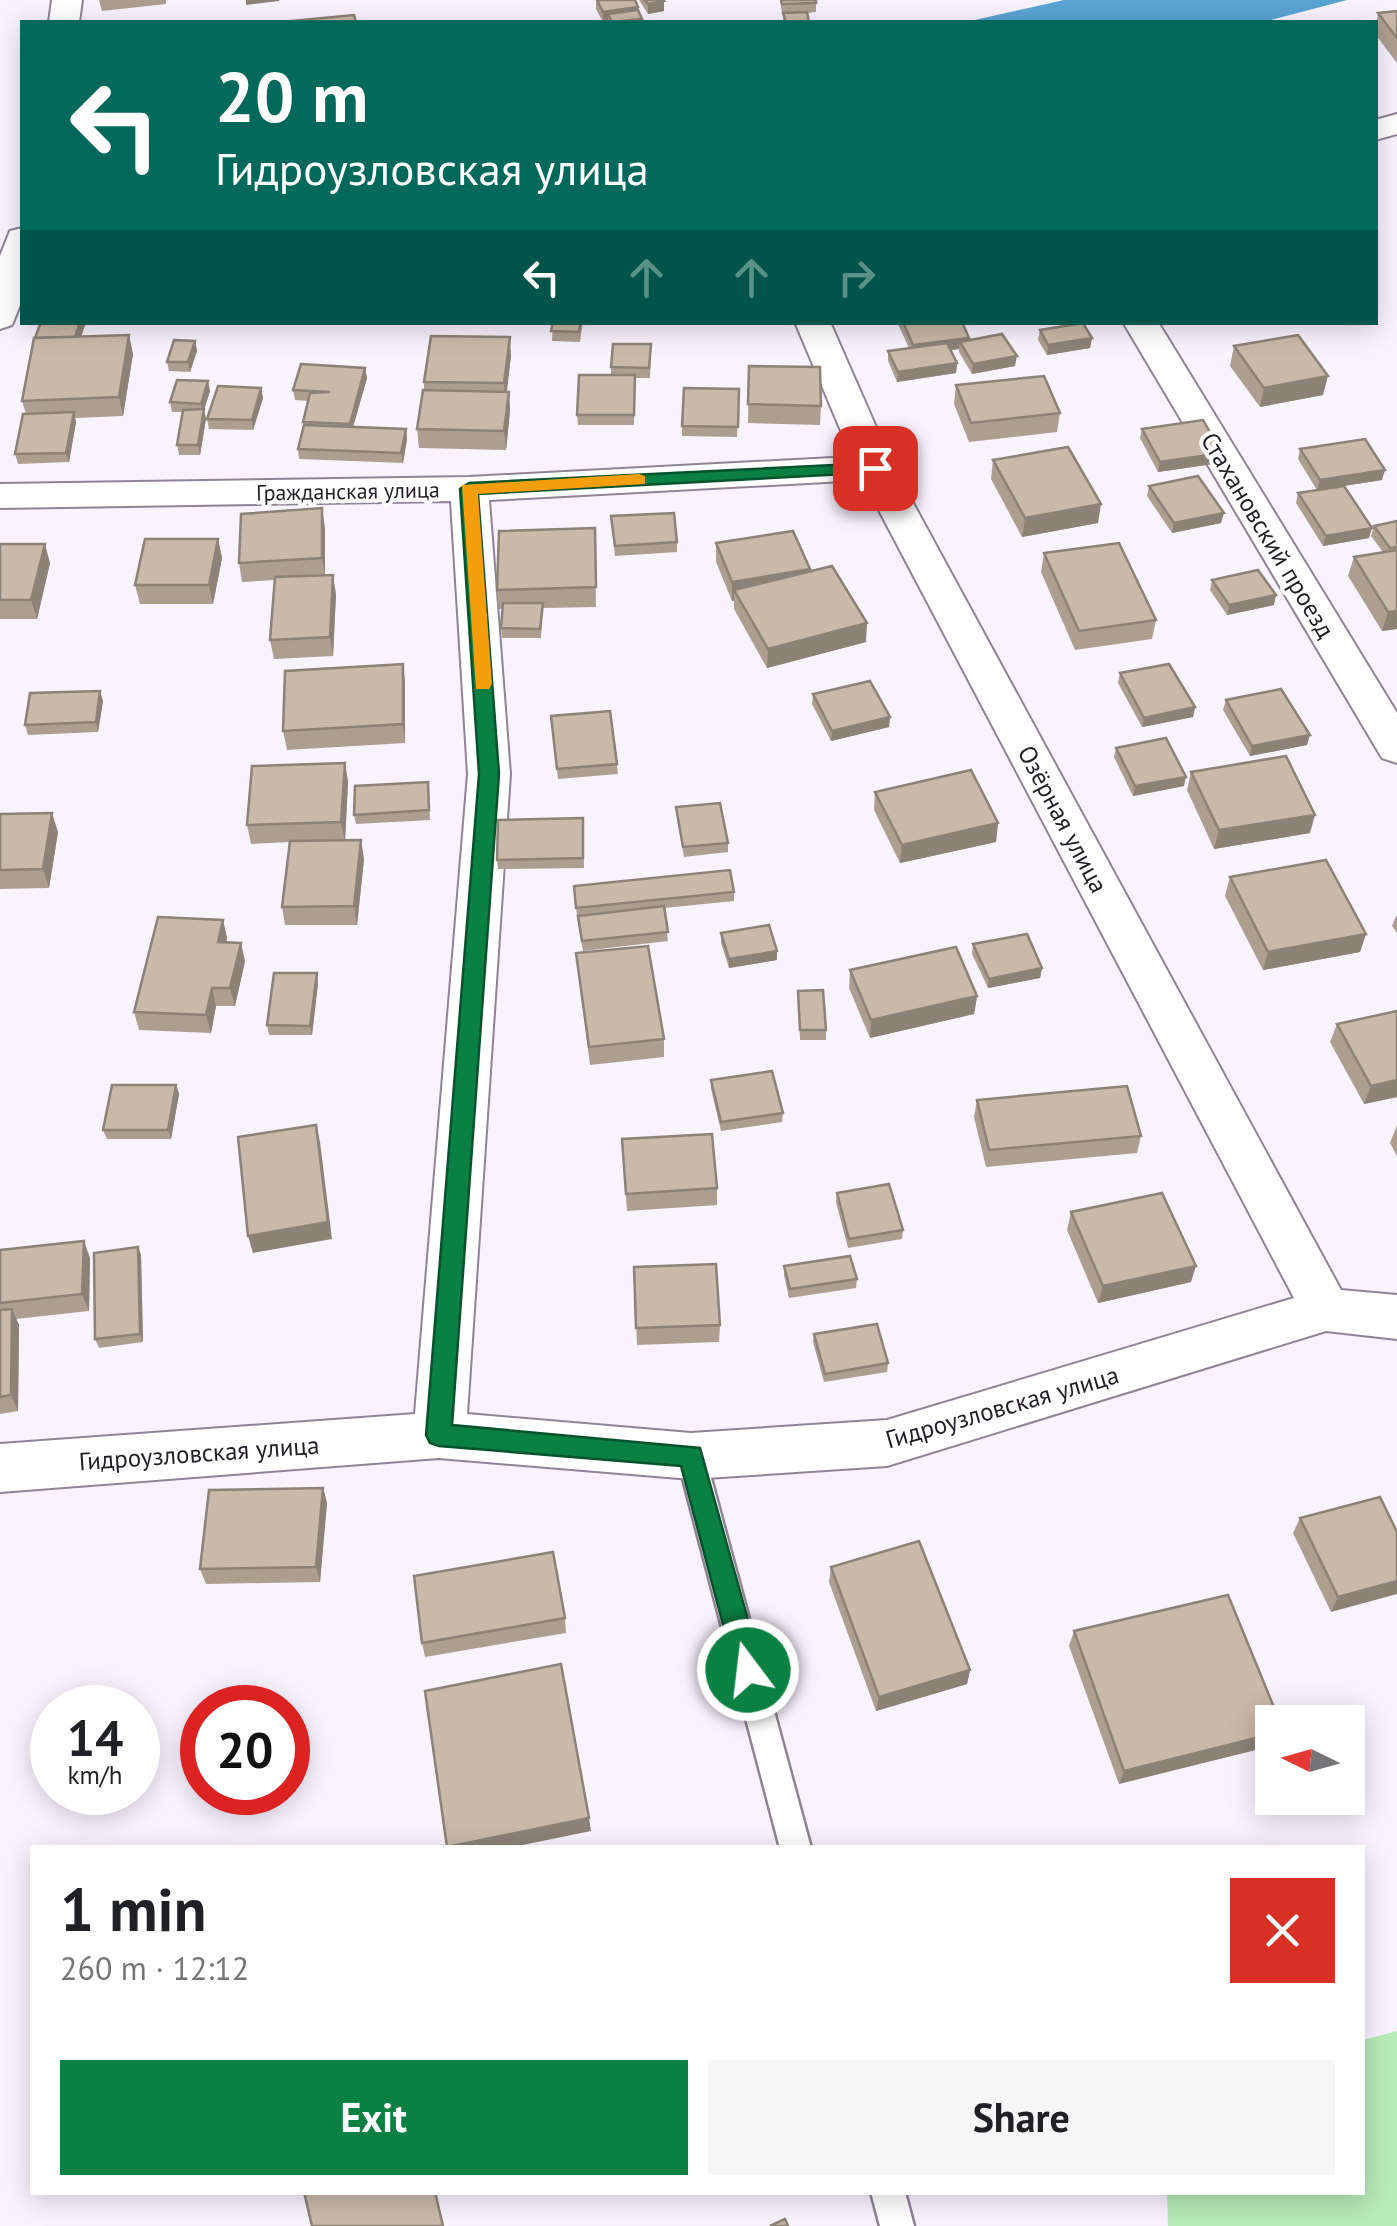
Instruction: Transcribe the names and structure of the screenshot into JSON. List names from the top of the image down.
{
  "streets": {
    "street": [
      "Гражданская улица",
      "Стахановский проезд",
      "Озёрная улица",
      "Гидроузловская улица"
    ]
  },
  "crossings": [
    ["Гражданская улица", "Озёрная улица"],
    ["Озёрная улица", "Гидроузловская улица"]
  ],
  "north": "left",
  "page": {
    "turn": ["20 m", "Гидроузловская улица"],
    "speed": "14 km/h",
    "limit": "20",
    "heading": ["1 min", "260 m · 12:12"],
    "buttons": ["Exit", "Share"]
  }
}
